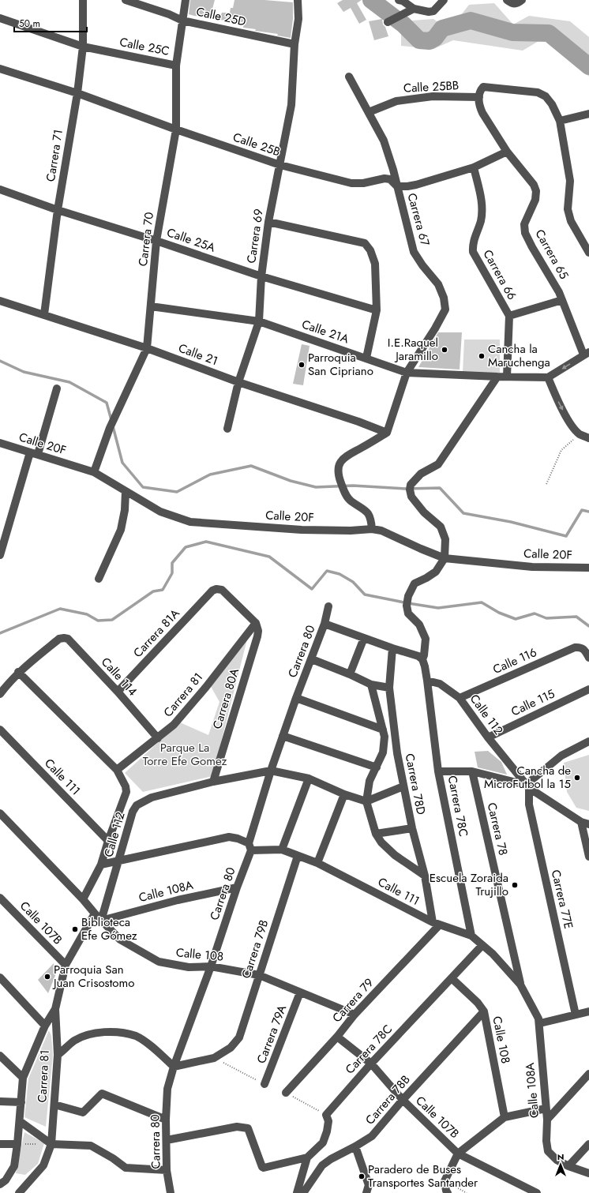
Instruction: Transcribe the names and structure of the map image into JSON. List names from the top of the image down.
{
  "streets": {
    "street": [
      "Calle 25D",
      "Calle 25C",
      "Calle 25BB",
      "Calle 25B",
      "Carrera 71",
      "Carrera 67",
      "Carrera 69",
      "Carrera 70",
      "Calle 25A",
      "Carrera 65",
      "Carrera 66",
      "Calle 21A",
      "Calle 21",
      "Calle 20F",
      "Carrera 81A",
      "Carrera 80",
      "Calle 116",
      "Calle 114",
      "Carrera 81",
      "Carrera 80A",
      "Calle 115",
      "Calle 112",
      "Calle 111",
      "Carrera 78D",
      "Carrera 78C",
      "Carrera 78",
      "Calle 108A",
      "Carrera 77E",
      "Calle 107B",
      "Carrera 79B",
      "Calle 108",
      "Carrera 79",
      "Carrera 79A",
      "Carrera 78B"
    ]
  },
  "crossings": [
    ["Calle 25D", "Carrera 69"],
    ["Calle 25D", "Carrera 70"],
    ["Calle 25C", "Carrera 71"],
    ["Calle 25C", "Carrera 70"],
    ["Calle 25BB", "Carrera 67"],
    ["Calle 25BB", "Carrera 65"],
    ["Calle 25B", "Carrera 71"],
    ["Calle 25B", "Carrera 67"],
    ["Calle 25B", "Carrera 69"],
    ["Calle 25B", "Carrera 70"],
    ["Carrera 71", "Calle 25A"],
    ["Carrera 71", "Calle 21"],
    ["Carrera 67", "Calle 21A"],
    ["Carrera 67", "Calle 21"],
    ["Carrera 69", "Calle 25A"],
    ["Carrera 69", "Calle 21A"],
    ["Carrera 69", "Calle 21"],
    ["Carrera 70", "Calle 25A"],
    ["Carrera 70", "Calle 21A"],
    ["Carrera 70", "Calle 21"],
    ["Carrera 70", "Calle 20F"],
    ["Carrera 66", "Calle 21A"],
    ["Carrera 81A", "Calle 114"],
    ["Carrera 81A", "Carrera 81"],
    ["Carrera 81A", "Carrera 80A"],
    ["Carrera 80", "Calle 112"],
    ["Carrera 80", "Calle 111"],
    ["Carrera 80", "Calle 108A"],
    ["Carrera 80", "Carrera 79B"],
    ["Carrera 80", "Calle 108"],
    ["Calle 116", "Calle 112"],
    ["Calle 114", "Carrera 81"],
    ["Carrera 81", "Carrera 80A"],
    ["Carrera 81", "Calle 107B"],
    ["Carrera 81", "Calle 108"],
    ["Carrera 80A", "Calle 112"],
    ["Calle 115", "Calle 112"],
    ["Calle 112", "Calle 111"],
    ["Calle 112", "Carrera 78C"],
    ["Calle 112", "Calle 108A"],
    ["Calle 112", "Carrera 77E"],
    ["Calle 112", "Calle 108"],
    ["Calle 111", "Carrera 78D"],
    ["Calle 111", "Carrera 78C"],
    ["Calle 111", "Carrera 78"],
    ["Calle 111", "Calle 108A"],
    ["Calle 111", "Carrera 79B"],
    ["Calle 111", "Carrera 79"],
    ["Carrera 78D", "Carrera 79"],
    ["Carrera 78C", "Calle 107B"],
    ["Carrera 78C", "Calle 108"],
    ["Carrera 78", "Calle 108A"],
    ["Calle 108A", "Calle 108"],
    ["Calle 107B", "Carrera 79"],
    ["Calle 107B", "Carrera 78B"],
    ["Carrera 79B", "Calle 108"],
    ["Calle 108", "Carrera 79"],
    ["Calle 108", "Carrera 79A"],
    ["Calle 108", "Carrera 78B"]
  ],
  "parks": ["Parque La Torre Efe Gomez"],
  "places": [
    "I.E.Raquel Jaramillo",
    "Cancha la Maruchenga",
    "Parroquia San Cipriano",
    "Cancha de MicroFutbol la 15",
    "Escuela Zoraida Trujillo",
    "Biblioteca Efe Gómez",
    "Parroquia San Juan Crisostomo",
    "Paradero de Buses Transportes Santander"
  ],
  "scale_bar": "50 m",
  "north": "top"
}
